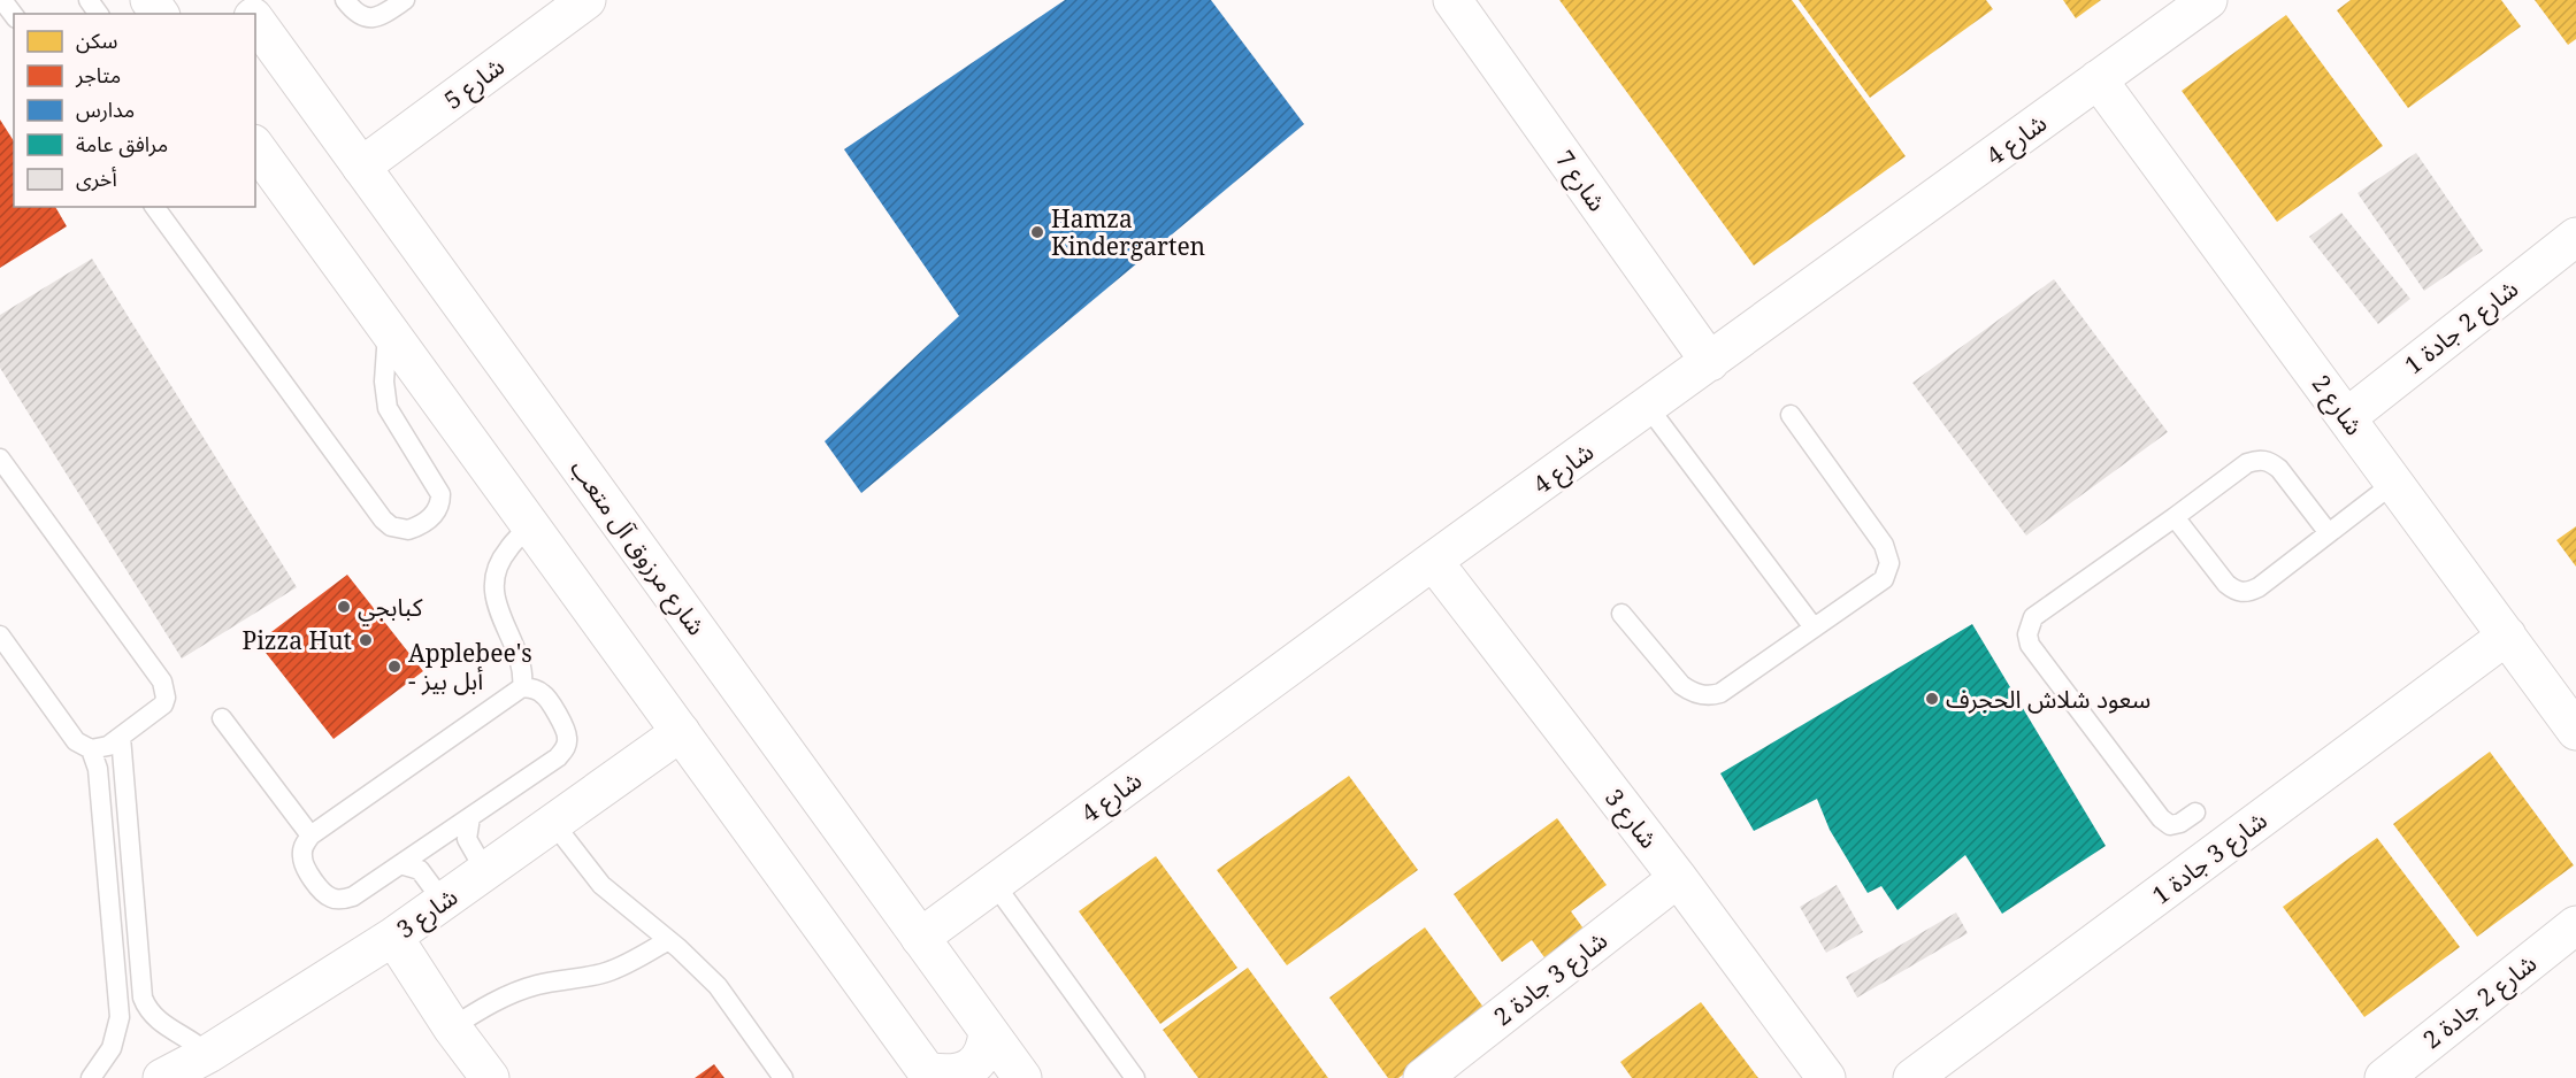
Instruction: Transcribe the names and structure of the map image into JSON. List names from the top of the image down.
{
  "streets": {
    "street": [
      "شارع 5",
      "شارع 4",
      "شارع 7",
      "شارع 2 جادة 1",
      "شارع 2",
      "شارع مرزوق آل متعب",
      "شارع 3",
      "شارع 3 جادة 1",
      "شارع 3 جادة 2",
      "شارع 2 جادة 2"
    ]
  },
  "crossings": [
    ["شارع 5", "شارع مرزوق آل متعب"],
    ["شارع 4", "شارع 7"],
    ["شارع 4", "شارع 2"],
    ["شارع 4", "شارع مرزوق آل متعب"],
    ["شارع 4", "شارع 3"],
    ["شارع 2 جادة 1", "شارع 2"],
    ["شارع 2", "شارع 3 جادة 1"],
    ["شارع 3", "شارع 3 جادة 2"]
  ],
  "places": [
    "Hamza Kindergarten",
    "كبابجي",
    "Pizza Hut",
    "Applebee's - أبل بيز",
    "سعود شلاش الحجرف"
  ],
  "legend": [
    "سكن",
    "متاجر",
    "مدارس",
    "مرافق عامة",
    "أخرى"
  ]
}
